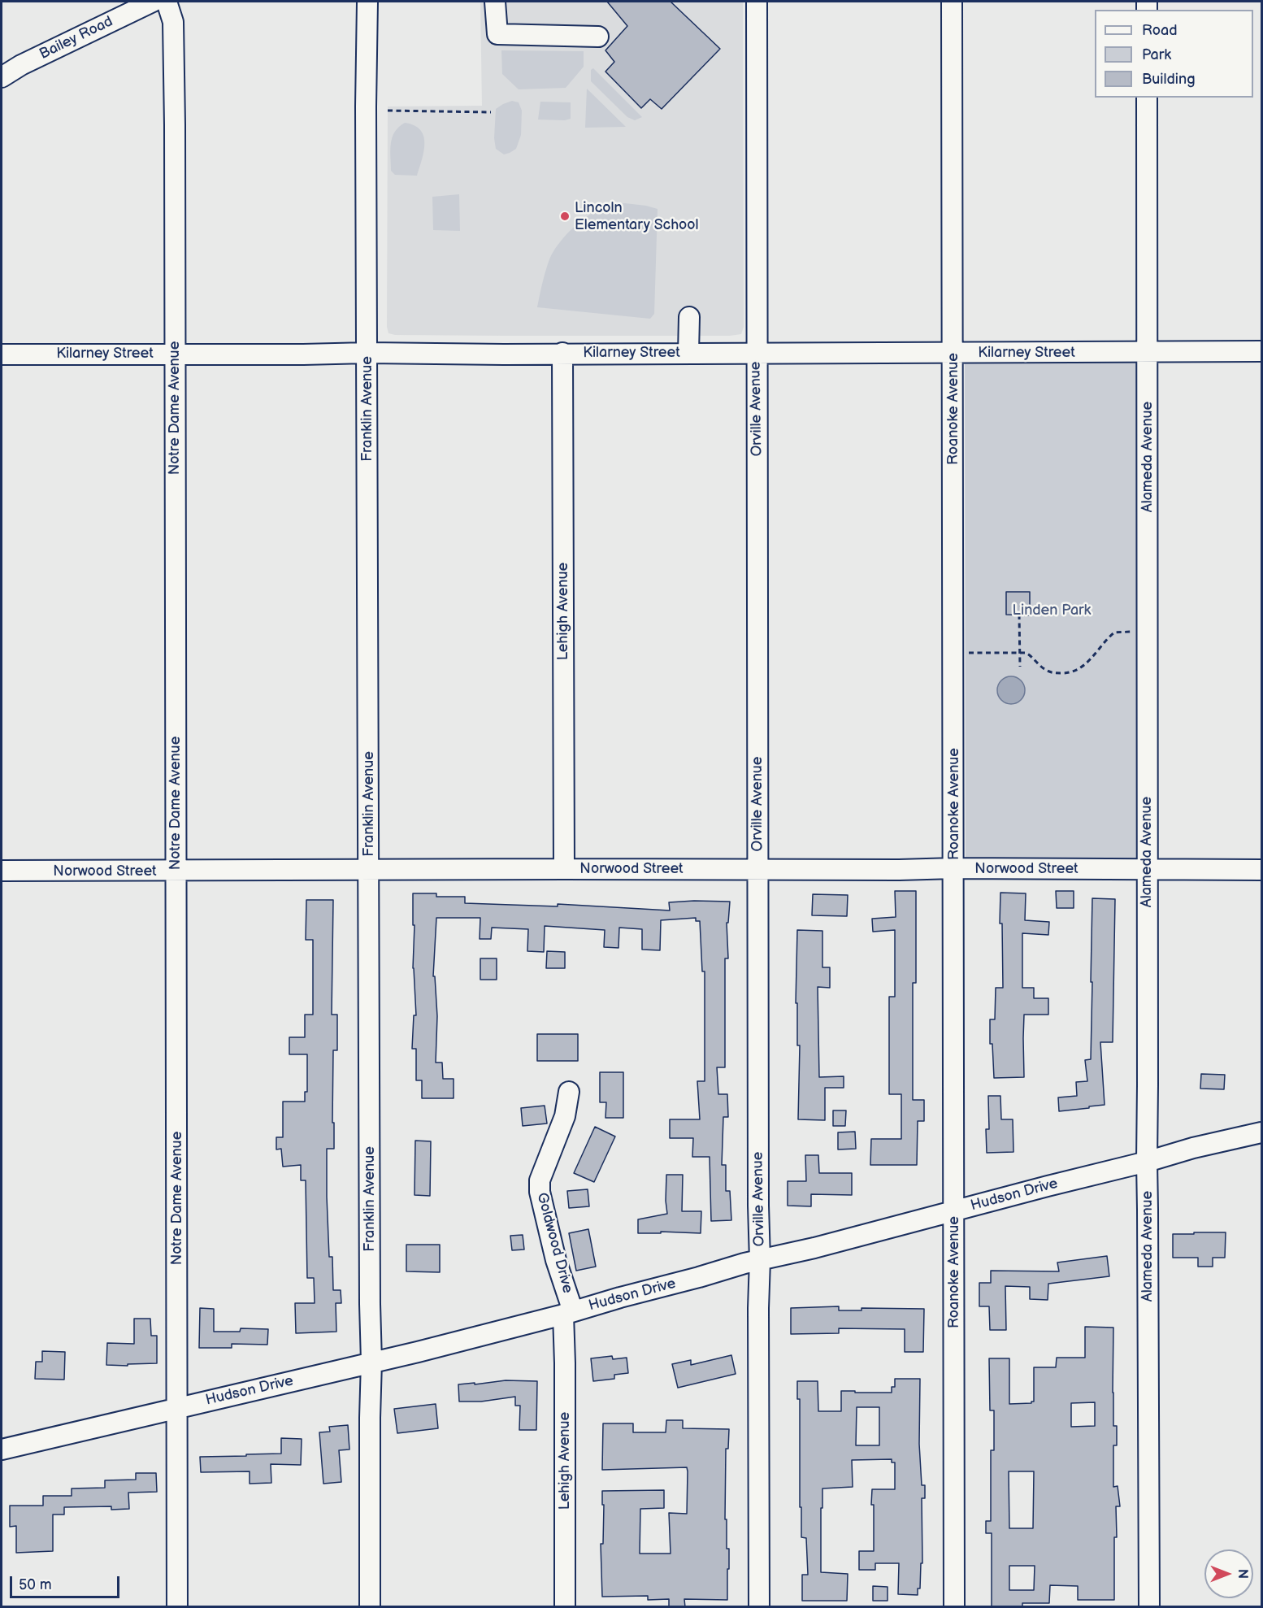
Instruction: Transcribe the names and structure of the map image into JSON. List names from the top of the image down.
{
  "streets": {
    "street": [
      "Bailey Road",
      "Kilarney Street",
      "Notre Dame Avenue",
      "Franklin Avenue",
      "Orville Avenue",
      "Roanoke Avenue",
      "Alameda Avenue",
      "Lehigh Avenue",
      "Norwood Street",
      "Hudson Drive",
      "Goldwood Drive"
    ]
  },
  "crossings": [
    ["Kilarney Street", "Notre Dame Avenue"],
    ["Kilarney Street", "Franklin Avenue"],
    ["Kilarney Street", "Orville Avenue"],
    ["Kilarney Street", "Roanoke Avenue"],
    ["Kilarney Street", "Alameda Avenue"],
    ["Kilarney Street", "Lehigh Avenue"],
    ["Notre Dame Avenue", "Norwood Street"],
    ["Notre Dame Avenue", "Hudson Drive"],
    ["Franklin Avenue", "Norwood Street"],
    ["Franklin Avenue", "Hudson Drive"],
    ["Orville Avenue", "Norwood Street"],
    ["Orville Avenue", "Hudson Drive"],
    ["Roanoke Avenue", "Norwood Street"],
    ["Roanoke Avenue", "Hudson Drive"],
    ["Alameda Avenue", "Norwood Street"],
    ["Alameda Avenue", "Hudson Drive"],
    ["Lehigh Avenue", "Norwood Street"],
    ["Lehigh Avenue", "Hudson Drive"],
    ["Lehigh Avenue", "Goldwood Drive"],
    ["Hudson Drive", "Goldwood Drive"]
  ],
  "parks": ["Linden Park"],
  "places": ["Lincoln Elementary School"],
  "legend": ["Road", "Park", "Building"],
  "scale_bar": "50 m",
  "north": "right"
}
